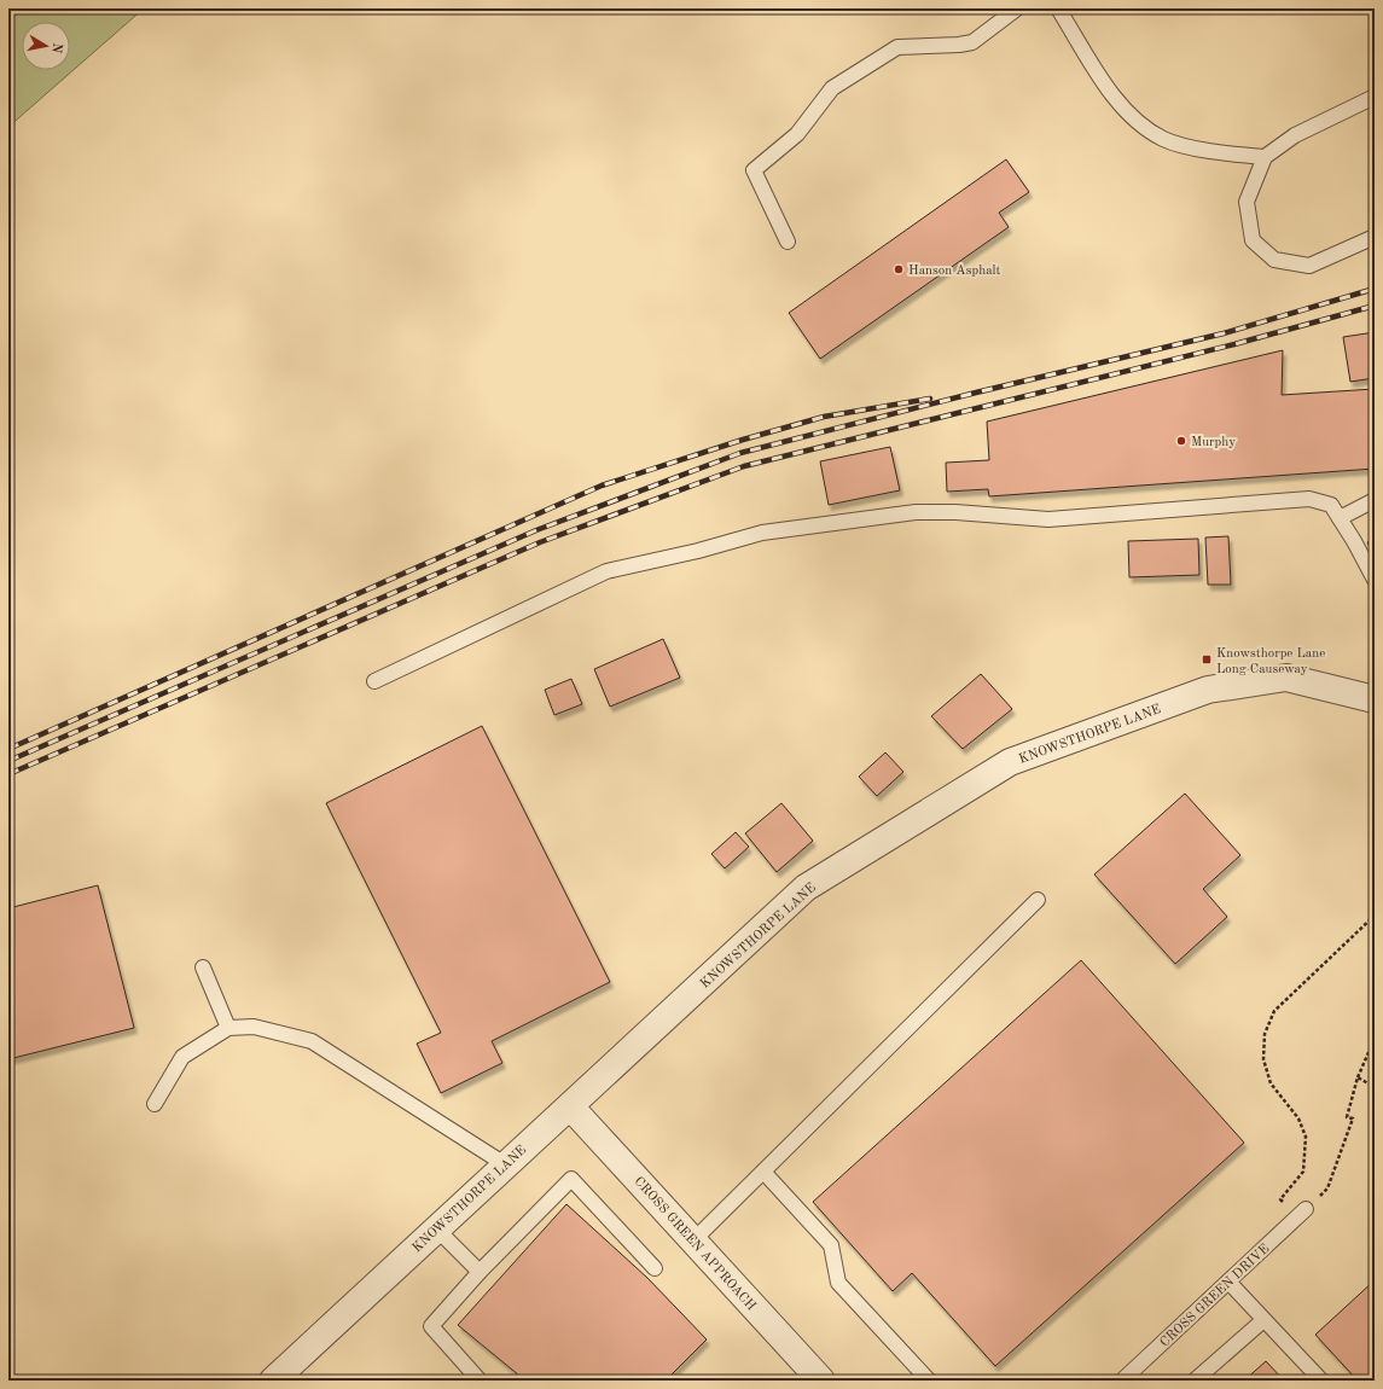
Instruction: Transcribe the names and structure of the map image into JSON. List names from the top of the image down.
{
  "streets": {
    "street": ["KNOWSTHORPE LANE", "CROSS GREEN APPROACH"],
    "lane": ["CROSS GREEN DRIVE"]
  },
  "crossings": [
    ["KNOWSTHORPE LANE", "CROSS GREEN APPROACH"]
  ],
  "places": {
    "other": ["Hanson Asphalt", "Murphy"],
    "transit": ["Knowsthorpe Lane Long Causeway"]
  },
  "north": "right"
}
